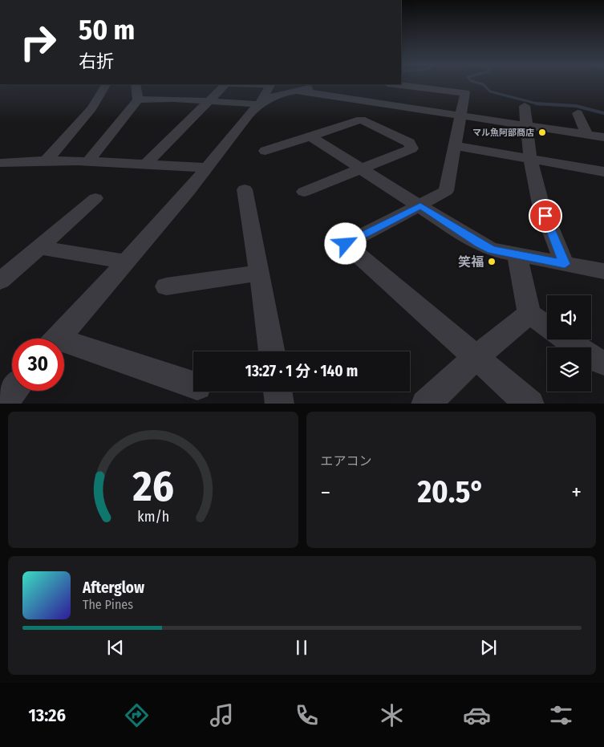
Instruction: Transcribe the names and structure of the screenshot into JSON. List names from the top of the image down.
{
  "places": ["マル魚阿部商店", "笑福"],
  "page": {
    "turn": ["50 m", "右折"],
    "limit": "30",
    "trip": "13:27 · 1 分 · 140 m",
    "tile": "エアコン",
    "heat": ["−", "20.5°", "+"],
    "song": ["Afterglow", "The Pines"],
    "tabs": "13:26",
    "gauge": ["26", "km/h"]
  }
}
